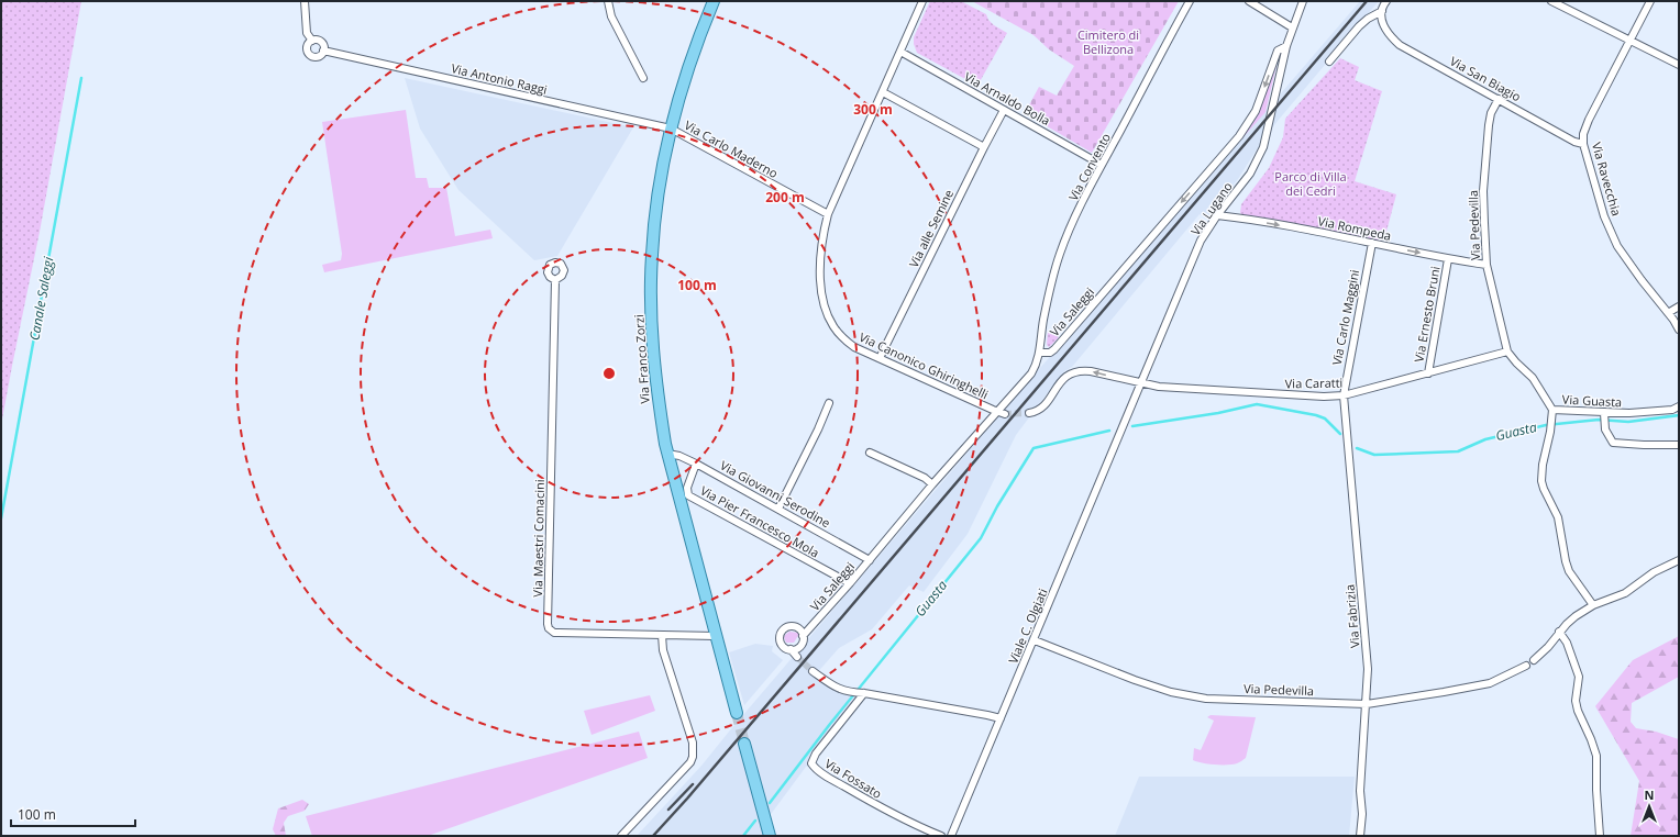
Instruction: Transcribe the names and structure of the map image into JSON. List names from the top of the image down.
{
  "streets": {
    "main road": ["Via Franco Zorzi"],
    "street": [
      "Via Antonio Raggi",
      "Via San Biagio",
      "Via Arnaldo Bolla",
      "Via Carlo Maderno",
      "Via Convento",
      "Via Ravecchia",
      "Via Lugano",
      "Via Pedevilla",
      "Via alle Semine",
      "Via Rompeda",
      "Via Saleggi",
      "Via Ernesto Bruni",
      "Via Carlo Maggini",
      "Via Canonico Ghiringhelli",
      "Via Caratti",
      "Via Guasta",
      "Via Giovanni Serodine",
      "Via Pier Francesco Mola",
      "Via Maestri Comacini",
      "Via Fabrizia",
      "Viale C. Olgiati",
      "Via Fossato"
    ]
  },
  "crossings": [
    ["Via Antonio Raggi", "Via Carlo Maderno"],
    ["Via Antonio Raggi", "Via Franco Zorzi"],
    ["Via San Biagio", "Via Ravecchia"],
    ["Via San Biagio", "Via Pedevilla"],
    ["Via Arnaldo Bolla", "Via Convento"],
    ["Via Arnaldo Bolla", "Via alle Semine"],
    ["Via Arnaldo Bolla", "Via Canonico Ghiringhelli"],
    ["Via Carlo Maderno", "Via Franco Zorzi"],
    ["Via Carlo Maderno", "Via Canonico Ghiringhelli"],
    ["Via Convento", "Via Saleggi"],
    ["Via Lugano", "Via Rompeda"],
    ["Via Lugano", "Via Saleggi"],
    ["Via Lugano", "Via Caratti"],
    ["Via Lugano", "Viale C. Olgiati"],
    ["Via Pedevilla", "Via Rompeda"],
    ["Via Pedevilla", "Via Caratti"],
    ["Via Pedevilla", "Via Guasta"],
    ["Via Pedevilla", "Via Fabrizia"],
    ["Via Pedevilla", "Viale C. Olgiati"],
    ["Via alle Semine", "Via Canonico Ghiringhelli"],
    ["Via Rompeda", "Via Ernesto Bruni"],
    ["Via Rompeda", "Via Carlo Maggini"],
    ["Via Saleggi", "Via Canonico Ghiringhelli"],
    ["Via Saleggi", "Via Giovanni Serodine"],
    ["Via Saleggi", "Via Pier Francesco Mola"],
    ["Via Ernesto Bruni", "Via Caratti"],
    ["Via Carlo Maggini", "Via Caratti"],
    ["Via Carlo Maggini", "Via Fabrizia"],
    ["Via Franco Zorzi", "Via Giovanni Serodine"],
    ["Via Franco Zorzi", "Via Maestri Comacini"],
    ["Via Caratti", "Via Guasta"],
    ["Via Caratti", "Via Fabrizia"],
    ["Via Giovanni Serodine", "Via Pier Francesco Mola"]
  ],
  "one_way": ["Via Rompeda", "Via Saleggi"],
  "water": ["Canale Saleggi", "Guasta"],
  "parks": ["Cimitero di Bellizona", "Parco di Villa dei Cedri"],
  "scale_bar": "100 m",
  "north": "top",
  "rings": ["300 m", "200 m", "100 m"]
}
